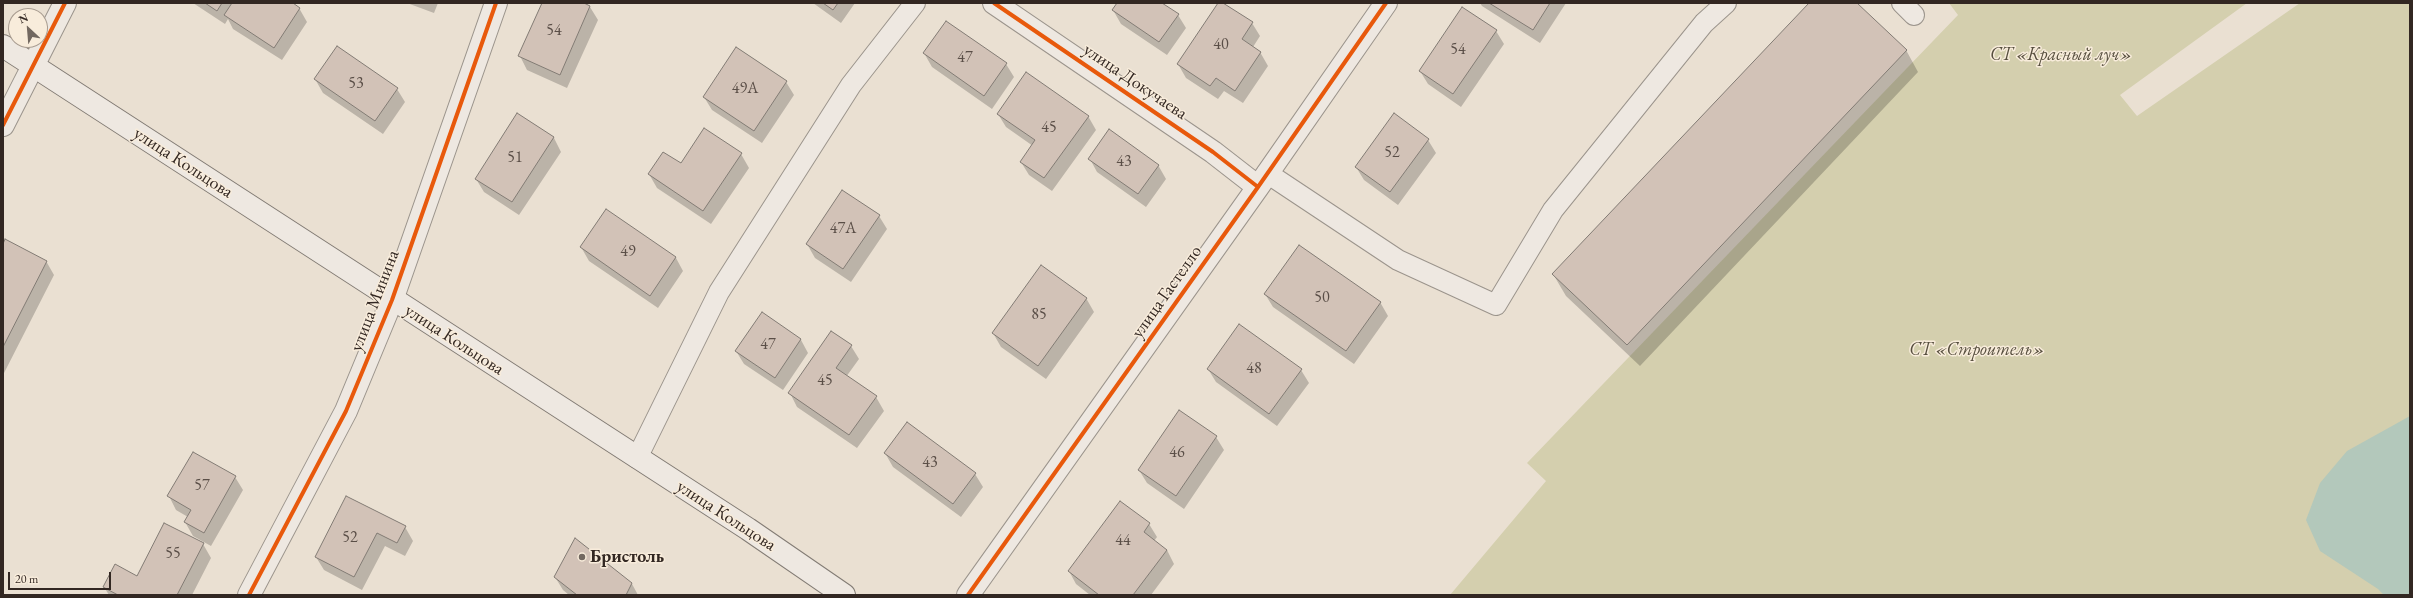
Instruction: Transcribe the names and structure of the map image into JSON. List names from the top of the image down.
{
  "streets": {
    "street": [
      "улица Докучаева",
      "улица Кольцова",
      "улица Гастелло",
      "улица Минина"
    ]
  },
  "crossings": [
    ["улица Докучаева", "улица Гастелло"],
    ["улица Кольцова", "улица Минина"]
  ],
  "parks": ["СТ «Красный луч»", "СТ «Строитель»"],
  "places": ["Бристоль"],
  "house_numbers": [
    "54",
    "40",
    "54",
    "47",
    "53",
    "49А",
    "45",
    "52",
    "51",
    "43",
    "47А",
    "49",
    "50",
    "85",
    "47",
    "48",
    "45",
    "46",
    "43",
    "57",
    "52",
    "44",
    "55"
  ],
  "scale_bar": "20 m",
  "north": "top left"
}
